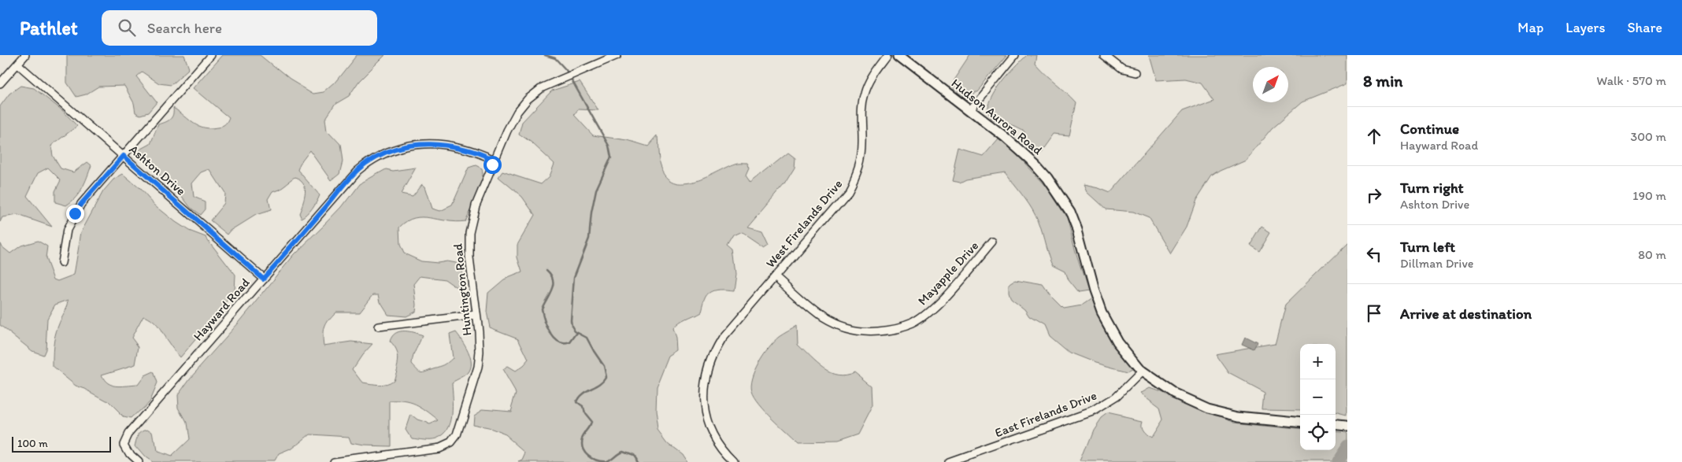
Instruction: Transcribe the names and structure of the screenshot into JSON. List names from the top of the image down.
{
  "streets": {
    "street": [
      "Hudson Aurora Road",
      "Ashton Drive",
      "West Firelands Drive",
      "Mayapple Drive",
      "Huntington Road",
      "Hayward Road",
      "East Firelands Drive"
    ]
  },
  "crossings": [
    ["Hudson Aurora Road", "East Firelands Drive"],
    ["Ashton Drive", "Hayward Road"],
    ["West Firelands Drive", "Mayapple Drive"],
    ["Huntington Road", "Hayward Road"]
  ],
  "scale_bar": "100 m",
  "north": "top right",
  "page": {
    "header": "Pathlet",
    "search": "Search here",
    "nav": ["Map", "Layers", "Share"],
    "heading": ["8 min", "Walk · 570 m"],
    "list": [
      ["Continue", "Hayward Road", "300 m"],
      ["Turn right", "Ashton Drive", "190 m"],
      ["Turn left", "Dillman Drive", "80 m"],
      "Arrive at destination"
    ],
    "map_buttons": ["+", "−"],
    "scale": "100 m"
  }
}
